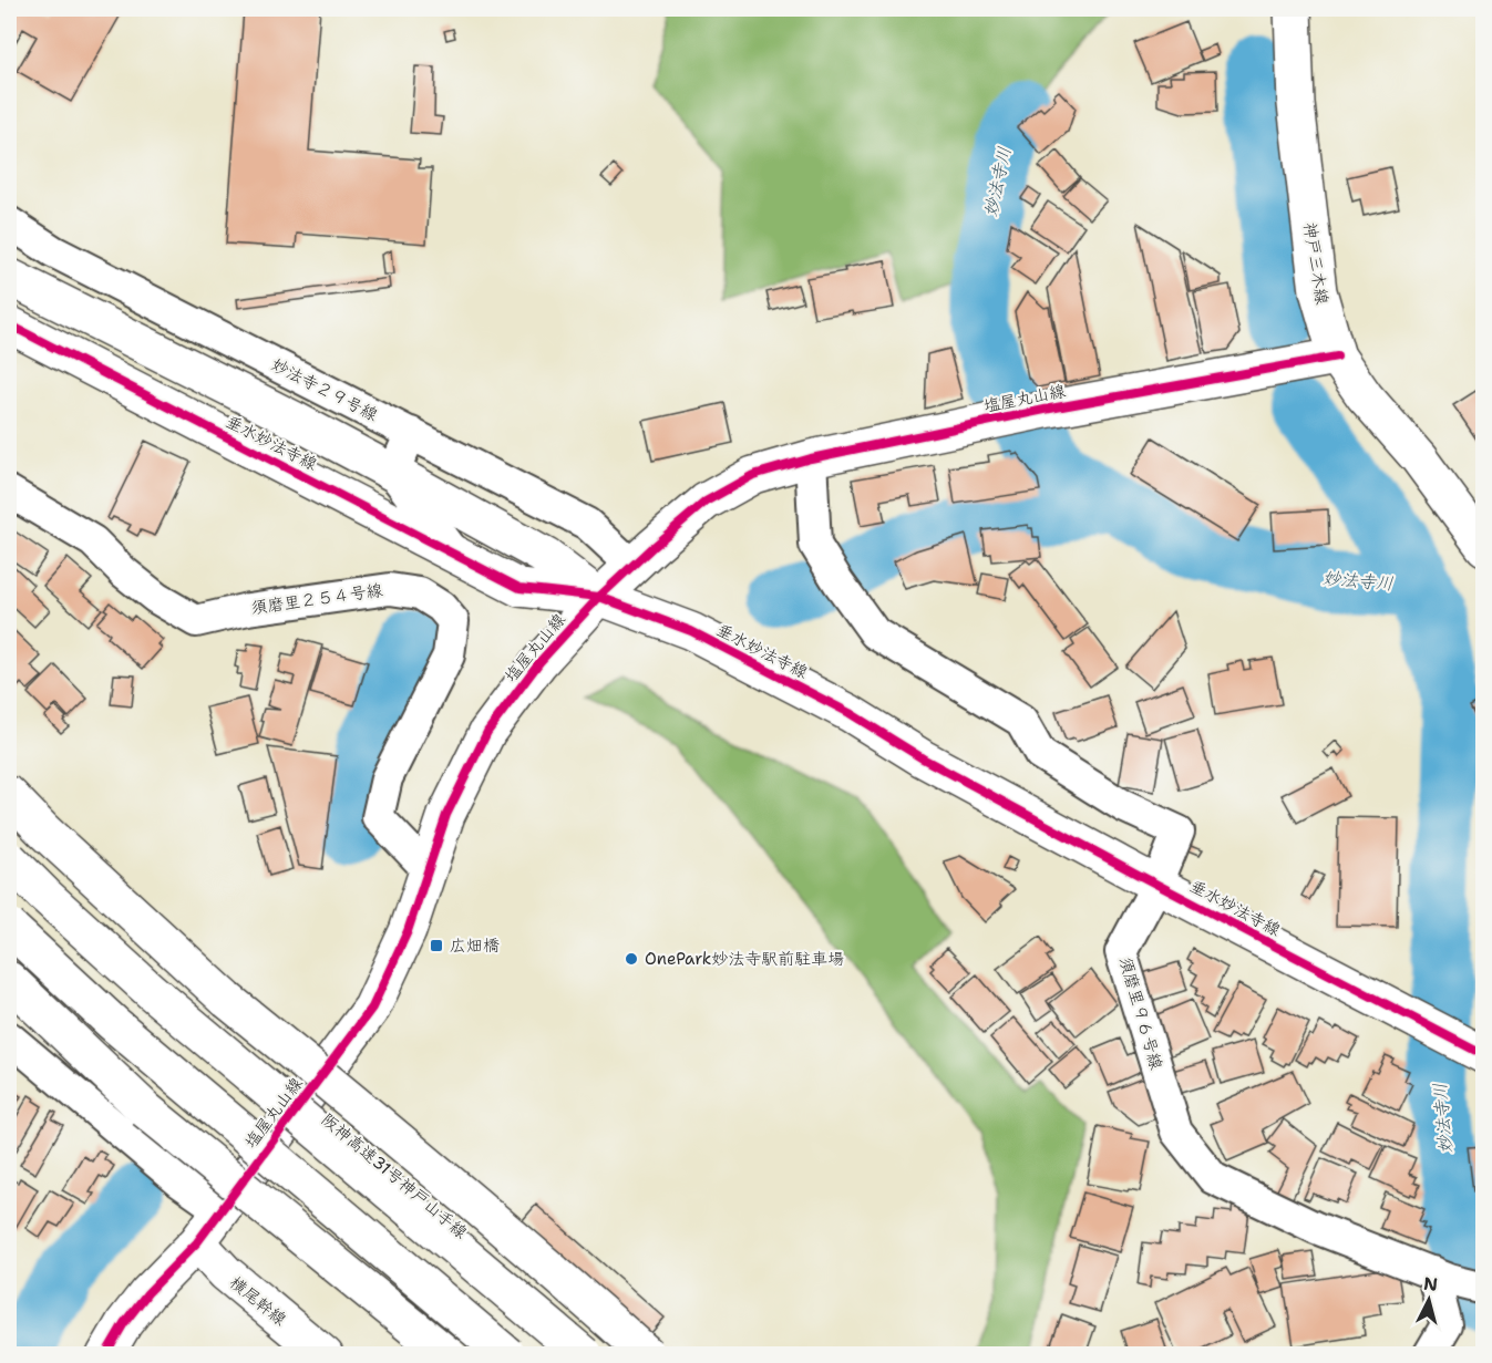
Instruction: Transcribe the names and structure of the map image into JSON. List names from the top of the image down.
{
  "streets": {
    "main road": [
      "神戸三木線",
      "塩屋丸山線",
      "垂水妙法寺線",
      "阪神高速31号神戸山手線",
      "横尾幹線"
    ],
    "street": ["妙法寺２９号線", "須磨里２５４号線", "須磨里９６号線"]
  },
  "crossings": [
    ["神戸三木線", "塩屋丸山線"],
    ["妙法寺２９号線", "塩屋丸山線"],
    ["塩屋丸山線", "垂水妙法寺線"],
    ["塩屋丸山線", "須磨里２５４号線"],
    ["塩屋丸山線", "須磨里９６号線"],
    ["塩屋丸山線", "横尾幹線"],
    ["垂水妙法寺線", "須磨里９６号線"]
  ],
  "water": ["妙法寺川"],
  "places": {
    "transit": ["広畑橋"],
    "other": ["OnePark妙法寺駅前駐車場"]
  },
  "north": "top"
}
